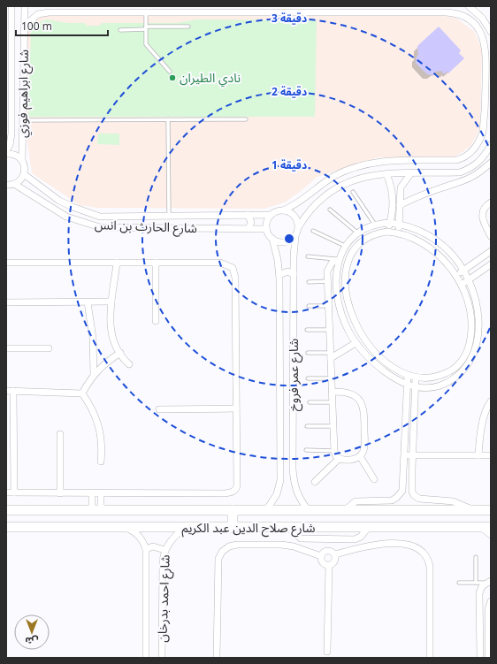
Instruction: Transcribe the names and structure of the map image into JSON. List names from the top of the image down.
{
  "streets": {
    "main road": ["شارع صلاح الدين عبد الكريم"],
    "street": [
      "شارع ابراهيم فوزي",
      "شارع الحارث بن انس",
      "شارع عمر فروخ",
      "شارع احمد بدرخان"
    ]
  },
  "crossings": [
    ["شارع ابراهيم فوزي", "شارع الحارث بن انس"],
    ["شارع الحارث بن انس", "شارع عمر فروخ"],
    ["شارع عمر فروخ", "شارع صلاح الدين عبد الكريم"],
    ["شارع صلاح الدين عبد الكريم", "شارع احمد بدرخان"]
  ],
  "places": ["نادي الطيران"],
  "scale_bar": "100 m",
  "north": "bottom",
  "rings": ["3 دقيقة", "2 دقيقة", "1 دقيقة"]
}
